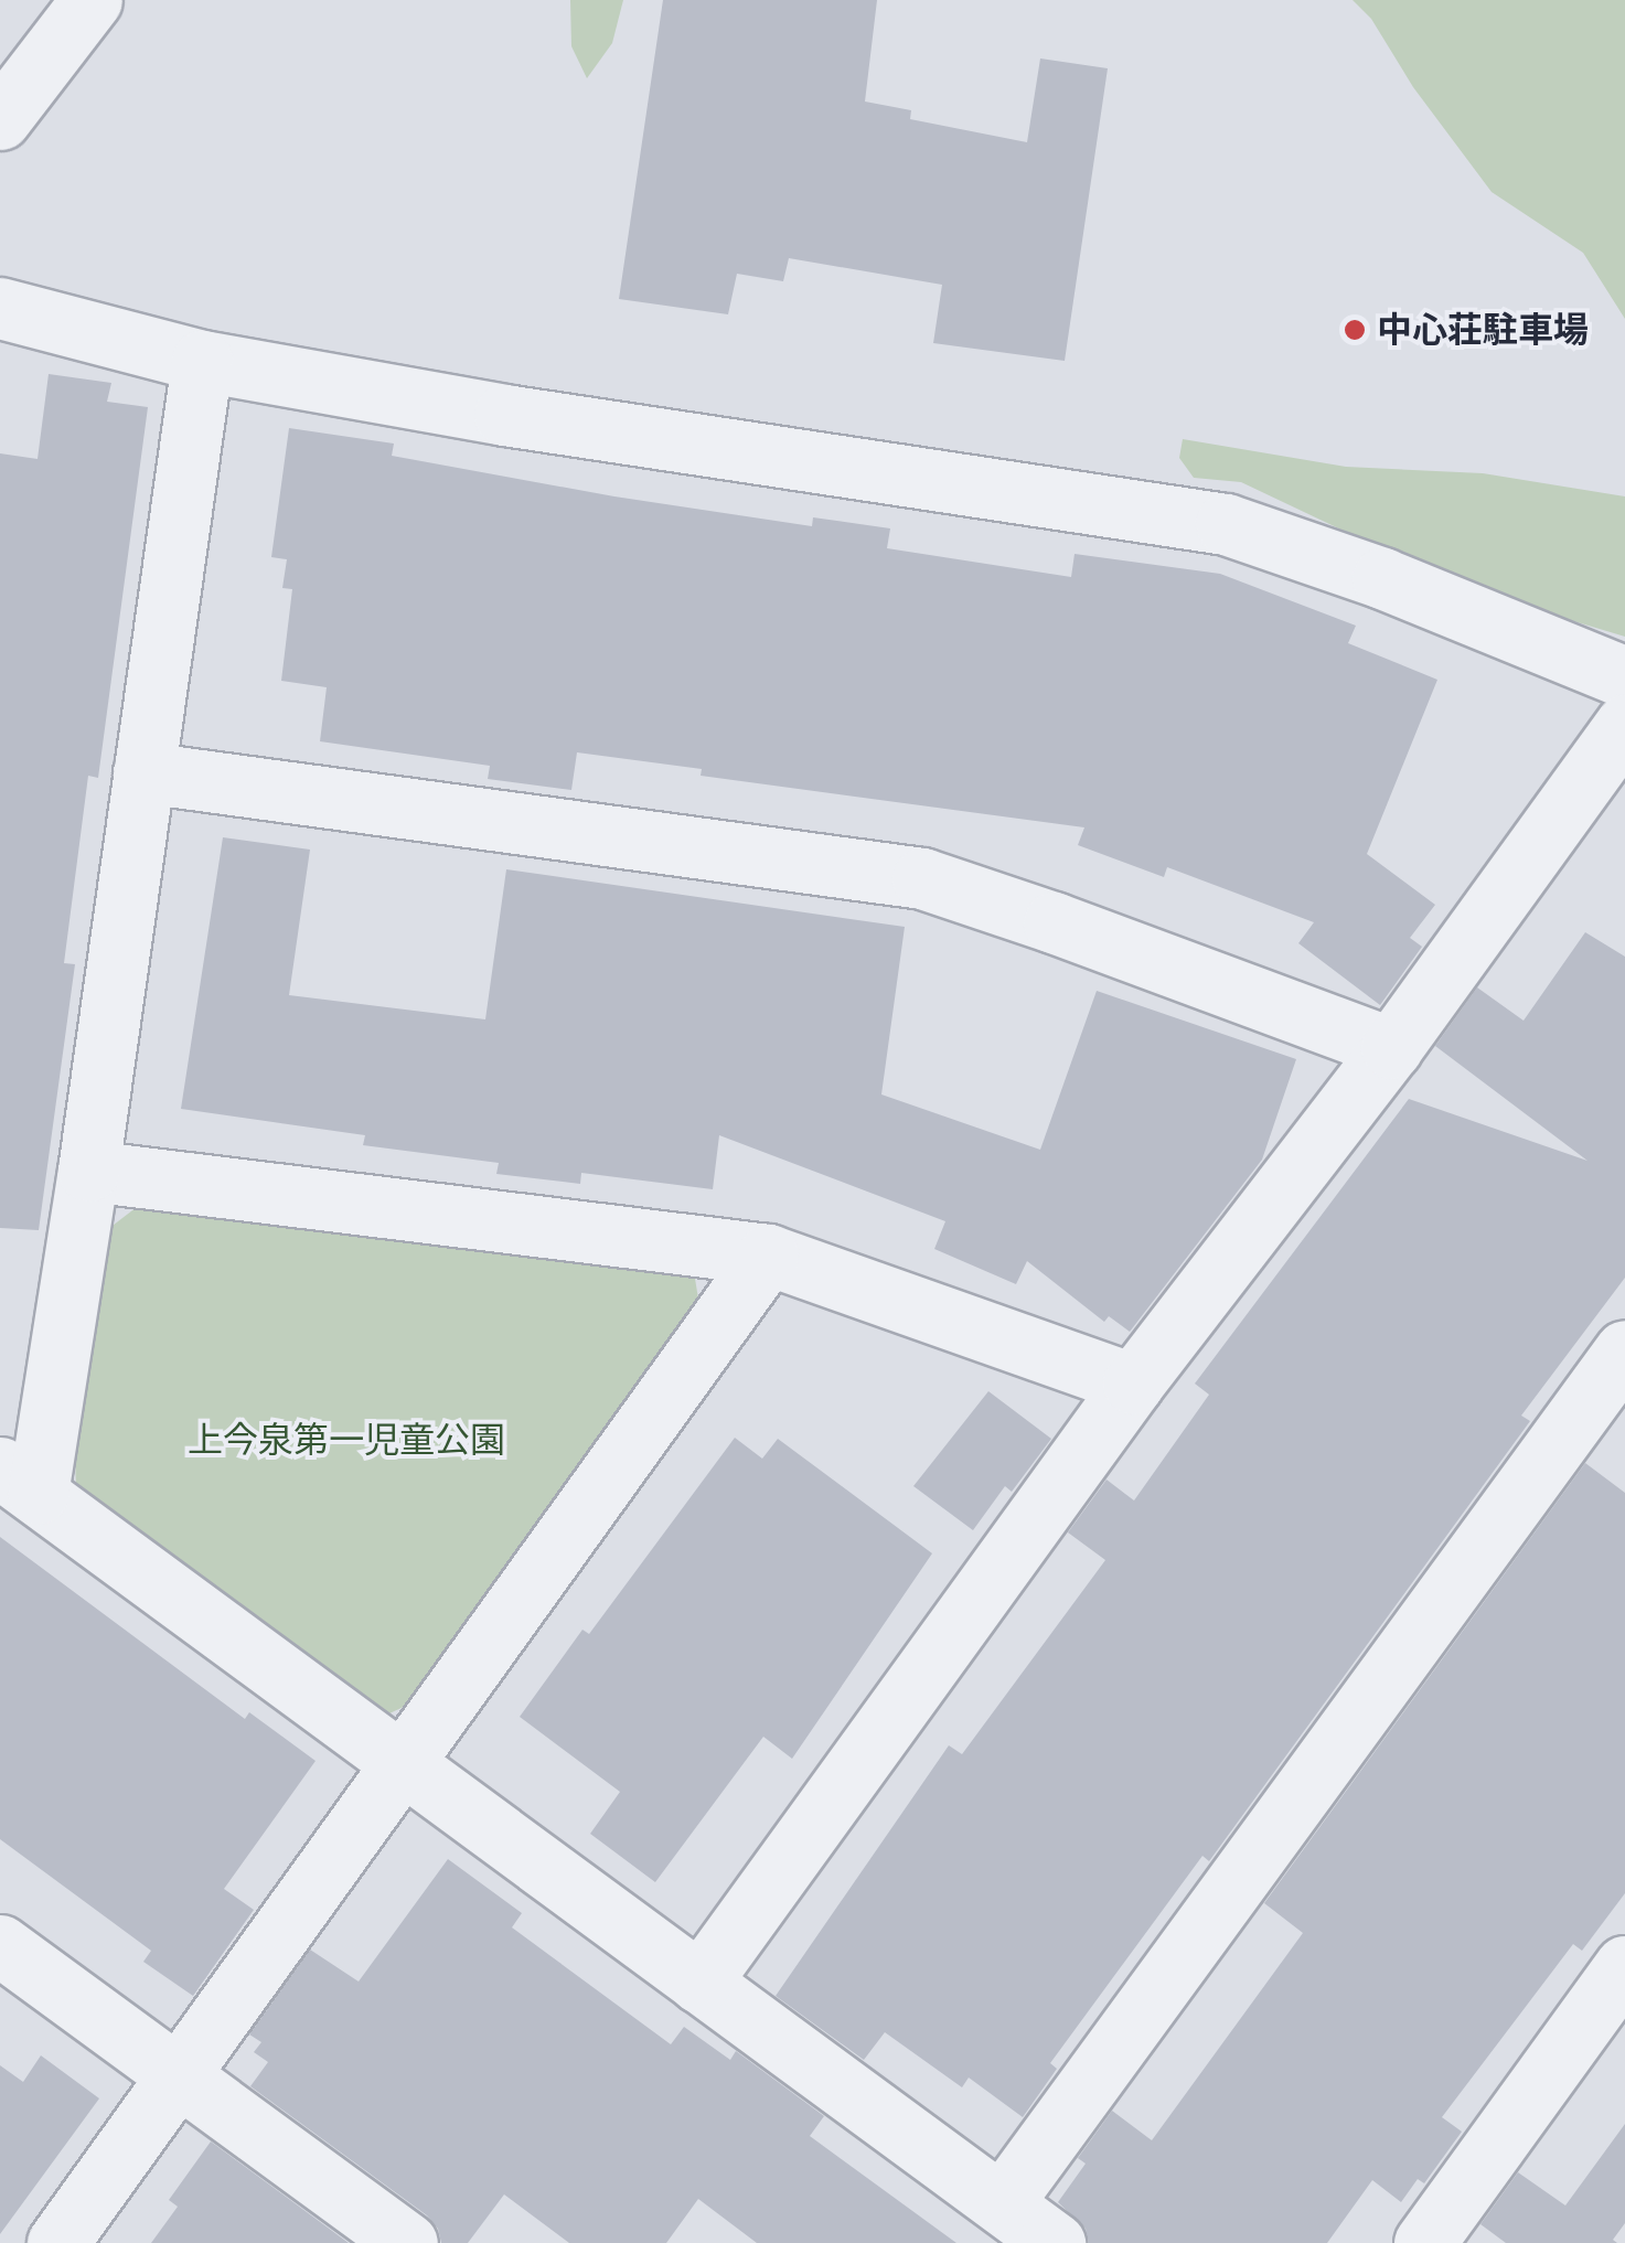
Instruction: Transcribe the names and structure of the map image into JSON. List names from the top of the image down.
{
  "parks": ["上今泉第一児童公園"],
  "places": ["中心荘駐車場"]
}
